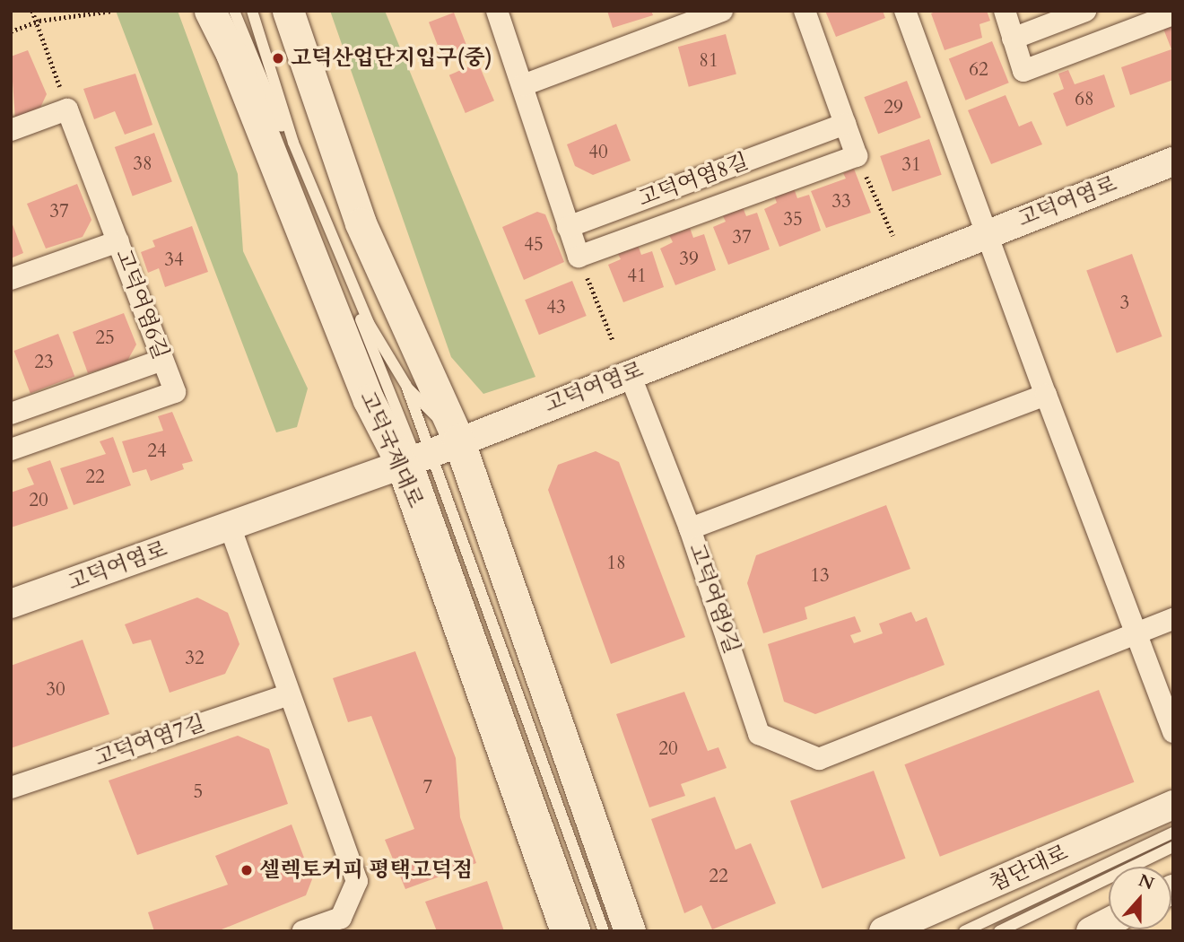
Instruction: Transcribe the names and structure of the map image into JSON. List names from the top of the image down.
{
  "streets": {
    "main road": ["고덕국제대로"],
    "street": [
      "고덕여염8길",
      "고덕여염로",
      "고덕여염6길",
      "고덕여염9길",
      "고덕여염7길",
      "첨단대로"
    ]
  },
  "crossings": [
    ["고덕여염로", "고덕국제대로"]
  ],
  "places": ["고덕산업단지입구(중)", "셀렉토커피 평택고덕점"],
  "house_numbers": [
    "81",
    "62",
    "68",
    "29",
    "40",
    "38",
    "31",
    "33",
    "37",
    "35",
    "37",
    "45",
    "39",
    "34",
    "41",
    "3",
    "43",
    "25",
    "23",
    "24",
    "22",
    "20",
    "18",
    "13",
    "32",
    "30",
    "20",
    "7",
    "5",
    "22"
  ],
  "north": "top"
}
